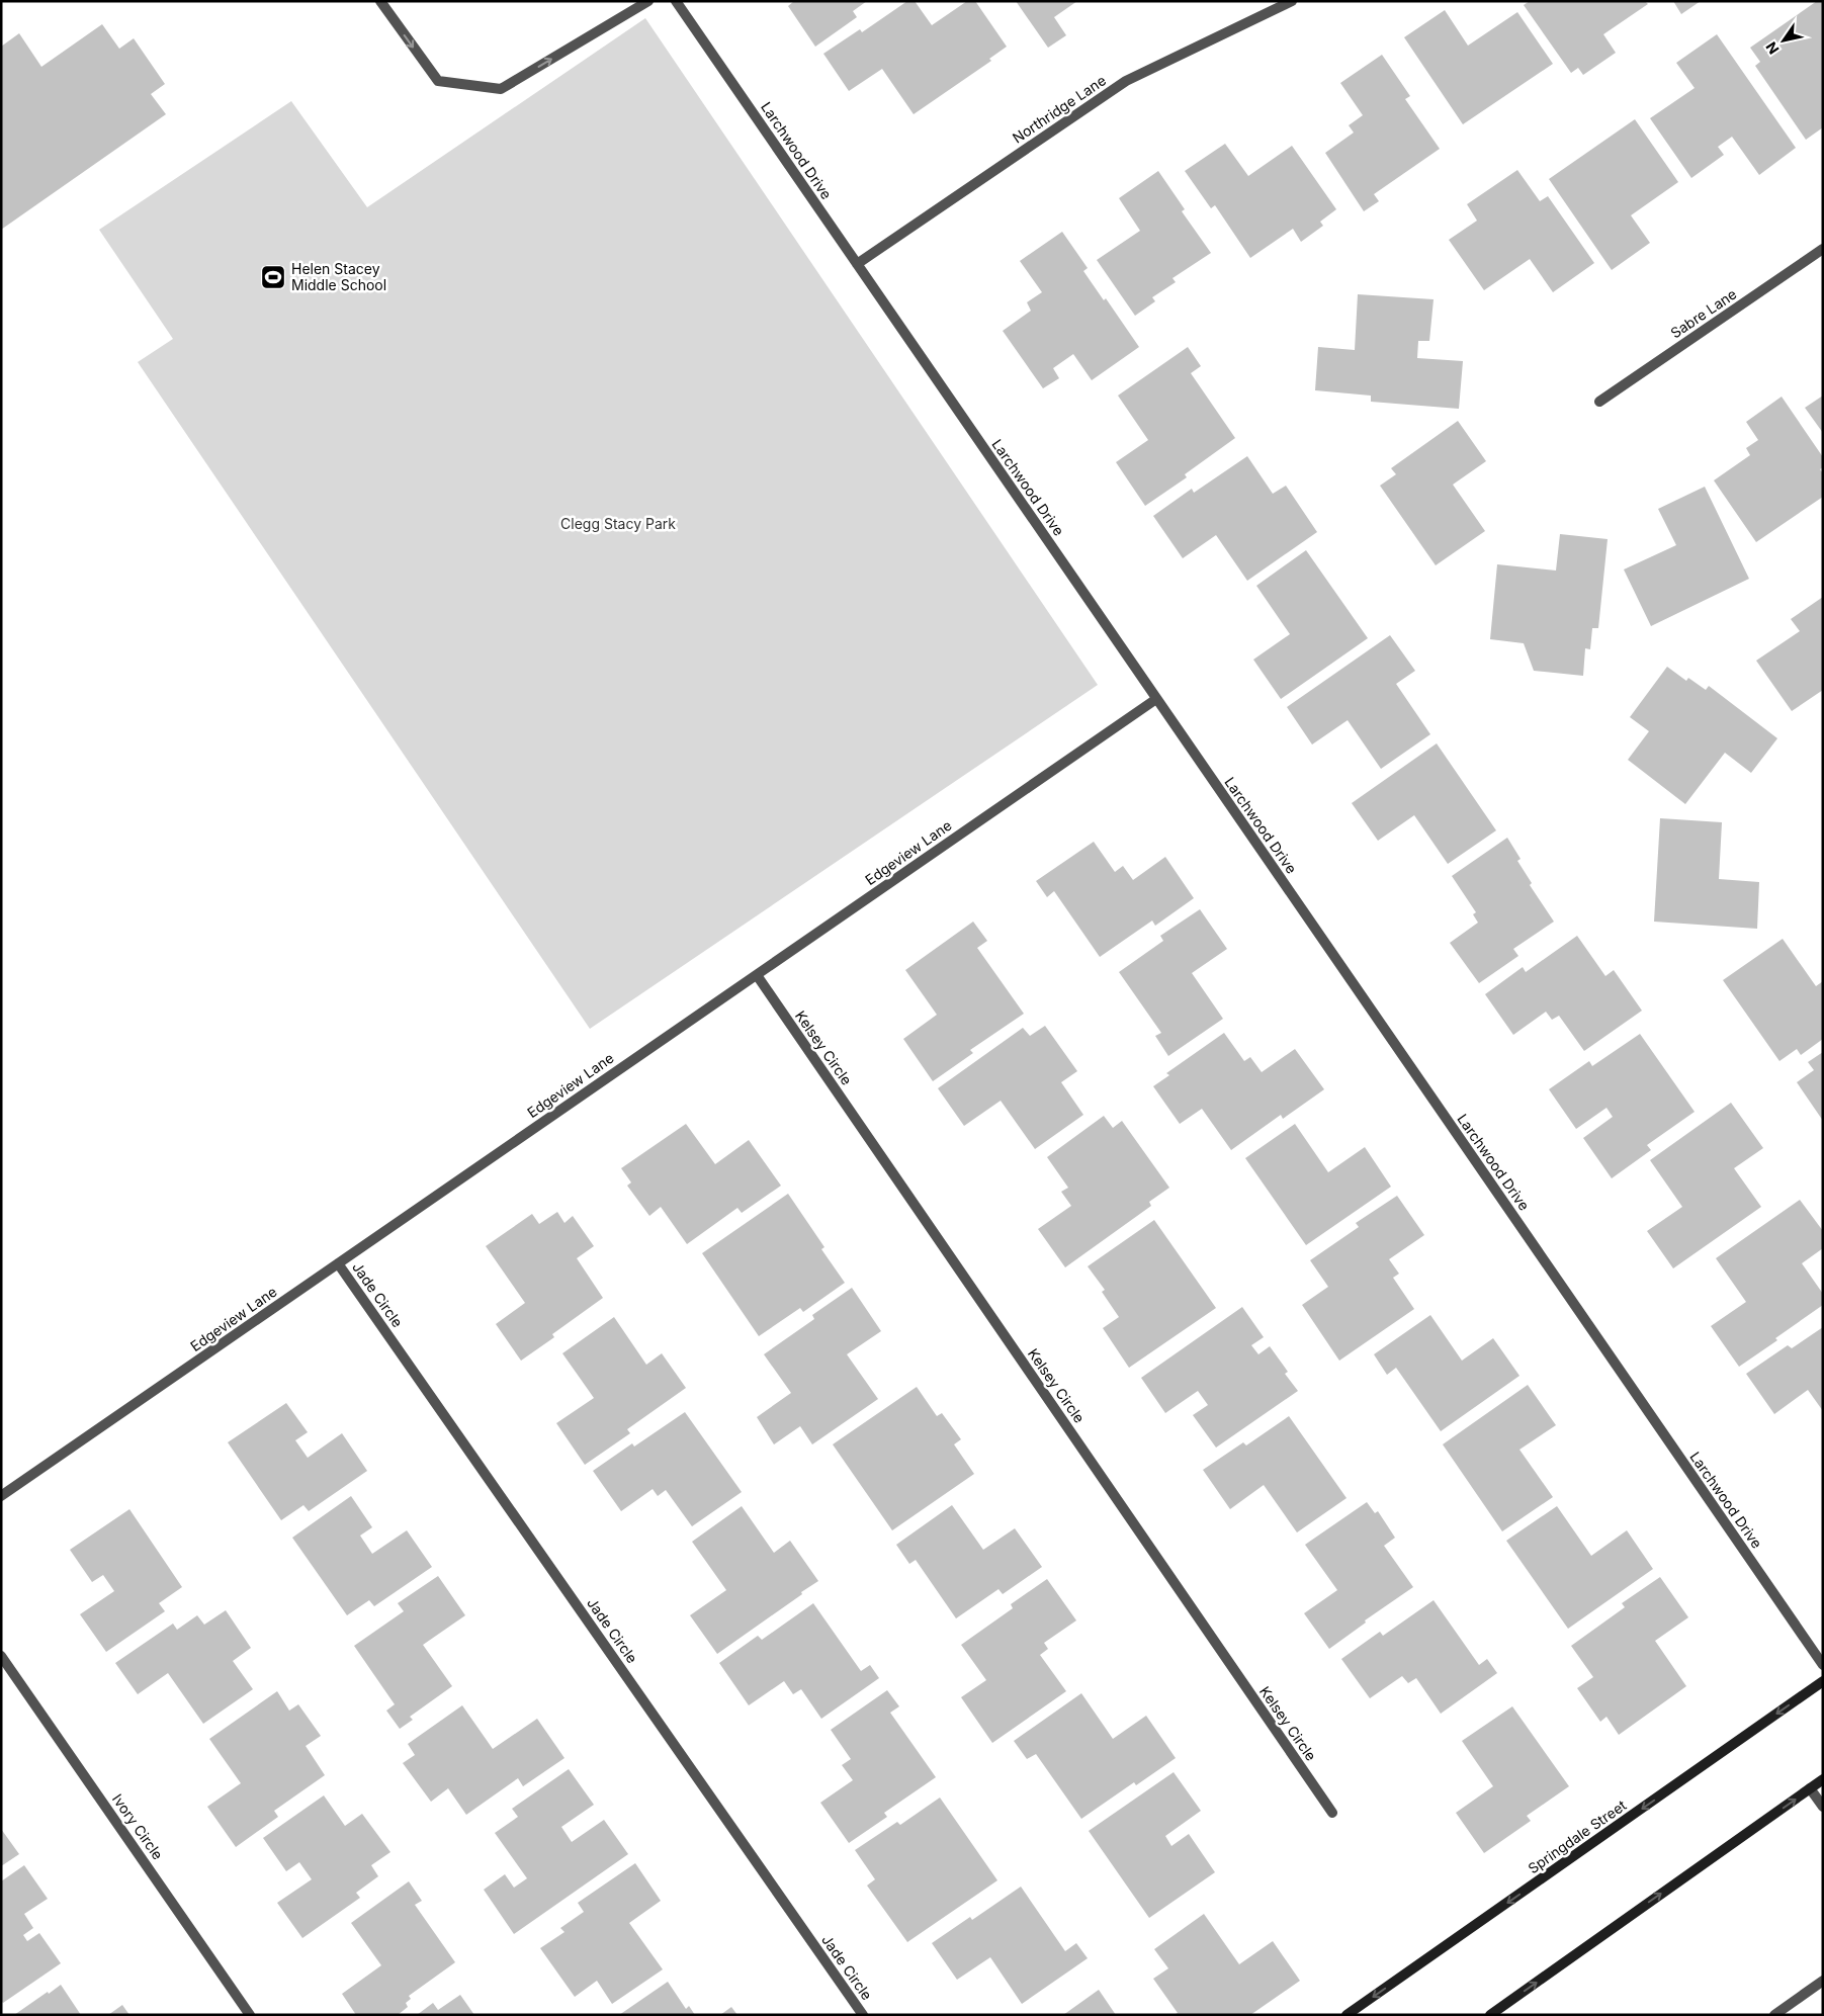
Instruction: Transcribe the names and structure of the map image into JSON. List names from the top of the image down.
{
  "streets": {
    "main road": ["Springdale Street"],
    "street": [
      "Northridge Lane",
      "Larchwood Drive",
      "Sabre Lane",
      "Edgeview Lane",
      "Kelsey Circle",
      "Jade Circle",
      "Ivory Circle"
    ]
  },
  "crossings": [
    ["Northridge Lane", "Larchwood Drive"],
    ["Larchwood Drive", "Edgeview Lane"],
    ["Edgeview Lane", "Kelsey Circle"],
    ["Edgeview Lane", "Jade Circle"]
  ],
  "parks": ["Clegg Stacy Park"],
  "places": {
    "sports": ["Helen Stacey Middle School"]
  },
  "north": "bottom left"
}
